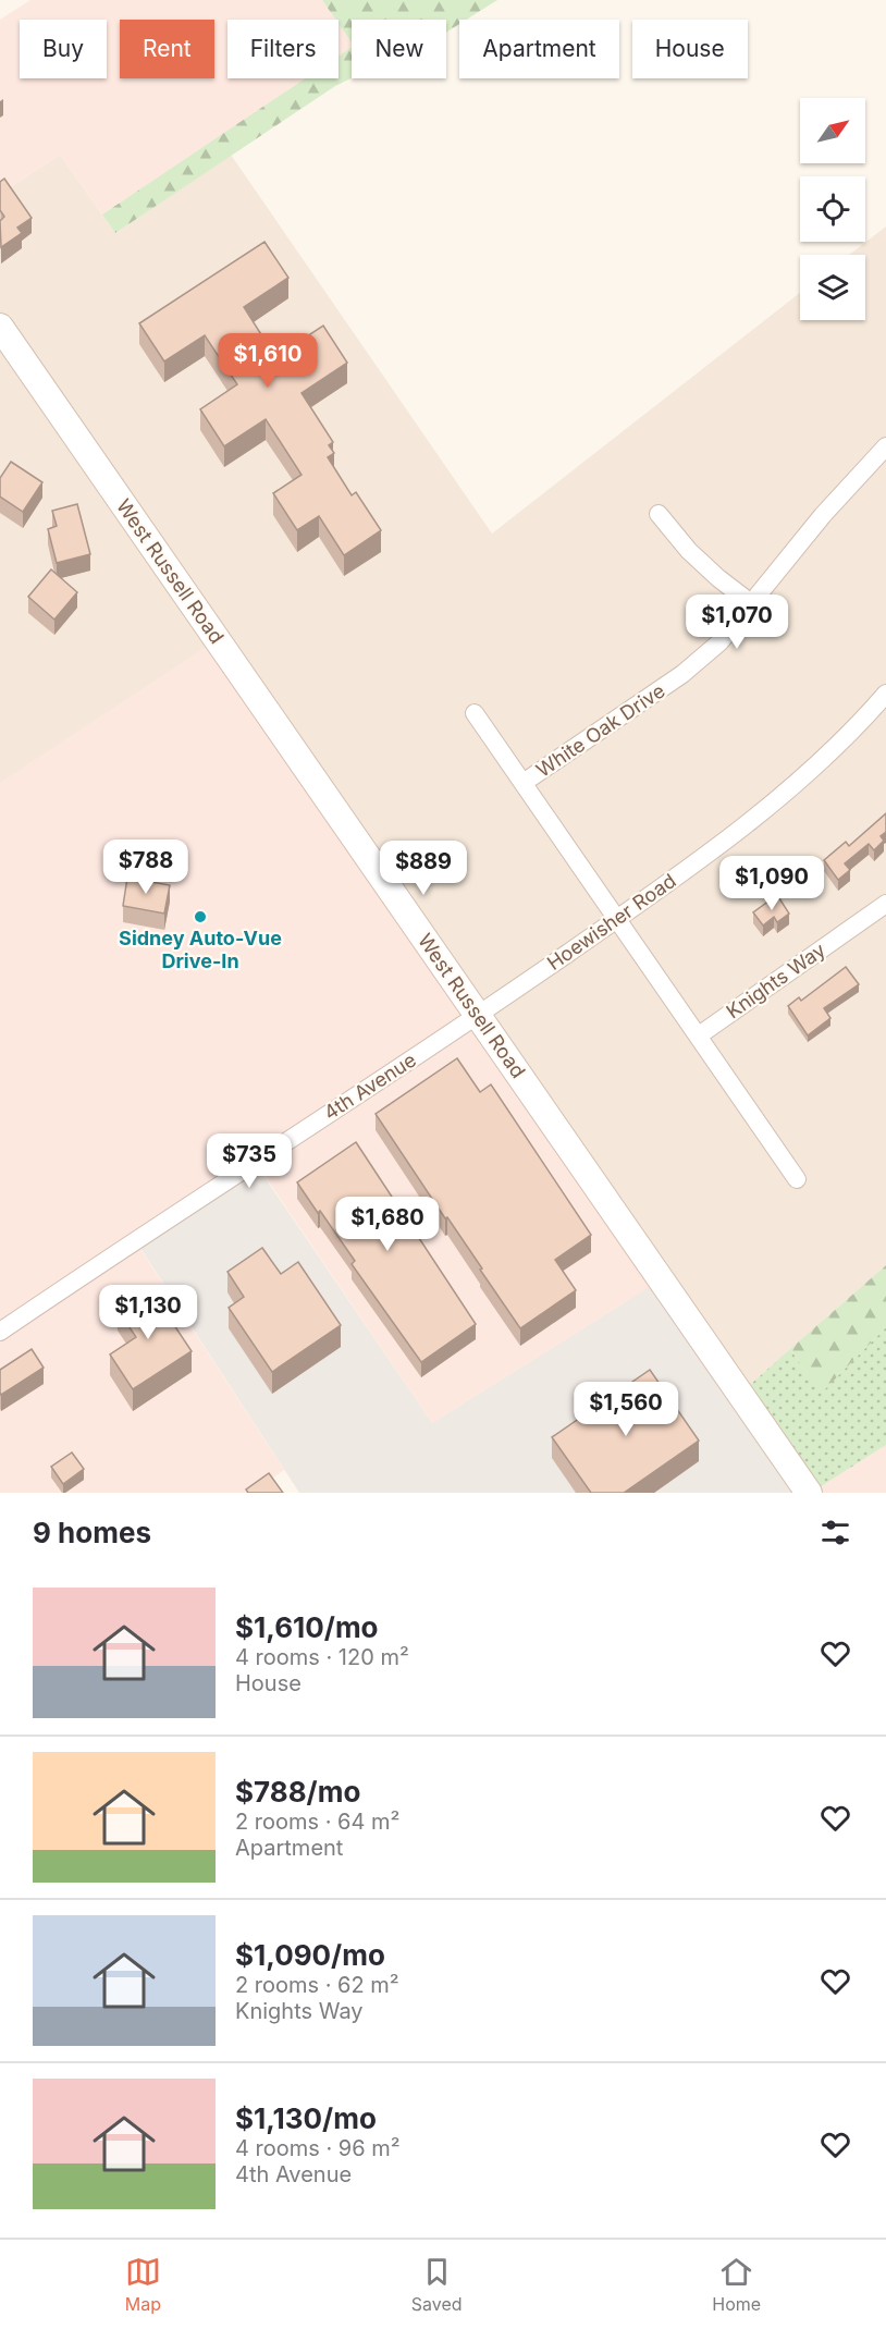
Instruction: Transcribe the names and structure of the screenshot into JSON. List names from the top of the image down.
{
  "streets": {
    "street": [
      "West Russell Road",
      "White Oak Drive",
      "Hoewisher Road",
      "Knights Way",
      "4th Avenue"
    ]
  },
  "crossings": [
    ["West Russell Road", "Hoewisher Road"],
    ["West Russell Road", "4th Avenue"],
    ["Hoewisher Road", "4th Avenue"]
  ],
  "places": ["Sidney Auto-Vue Drive-In"],
  "north": "top right",
  "page": {
    "chip": [
      "Buy",
      "Rent",
      "Filters",
      "New",
      "Apartment",
      "House"
    ],
    "price": [
      "$1,610",
      "$1,070",
      "$788",
      "$889",
      "$1,090",
      "$735",
      "$1,680",
      "$1,130",
      "$1,560"
    ],
    "heading": "9 homes",
    "list": [
      {
        "name": "$1,610/mo",
        "note": "4 rooms · 120 m² · House"
      },
      {
        "name": "$788/mo",
        "note": "2 rooms · 64 m² · Apartment"
      },
      {
        "name": "$1,090/mo",
        "note": "2 rooms · 62 m² · Knights Way"
      },
      {
        "name": "$1,130/mo",
        "note": "4 rooms · 96 m² · 4th Avenue"
      }
    ],
    "tabs": ["Map", "Saved", "Home"]
  }
}
